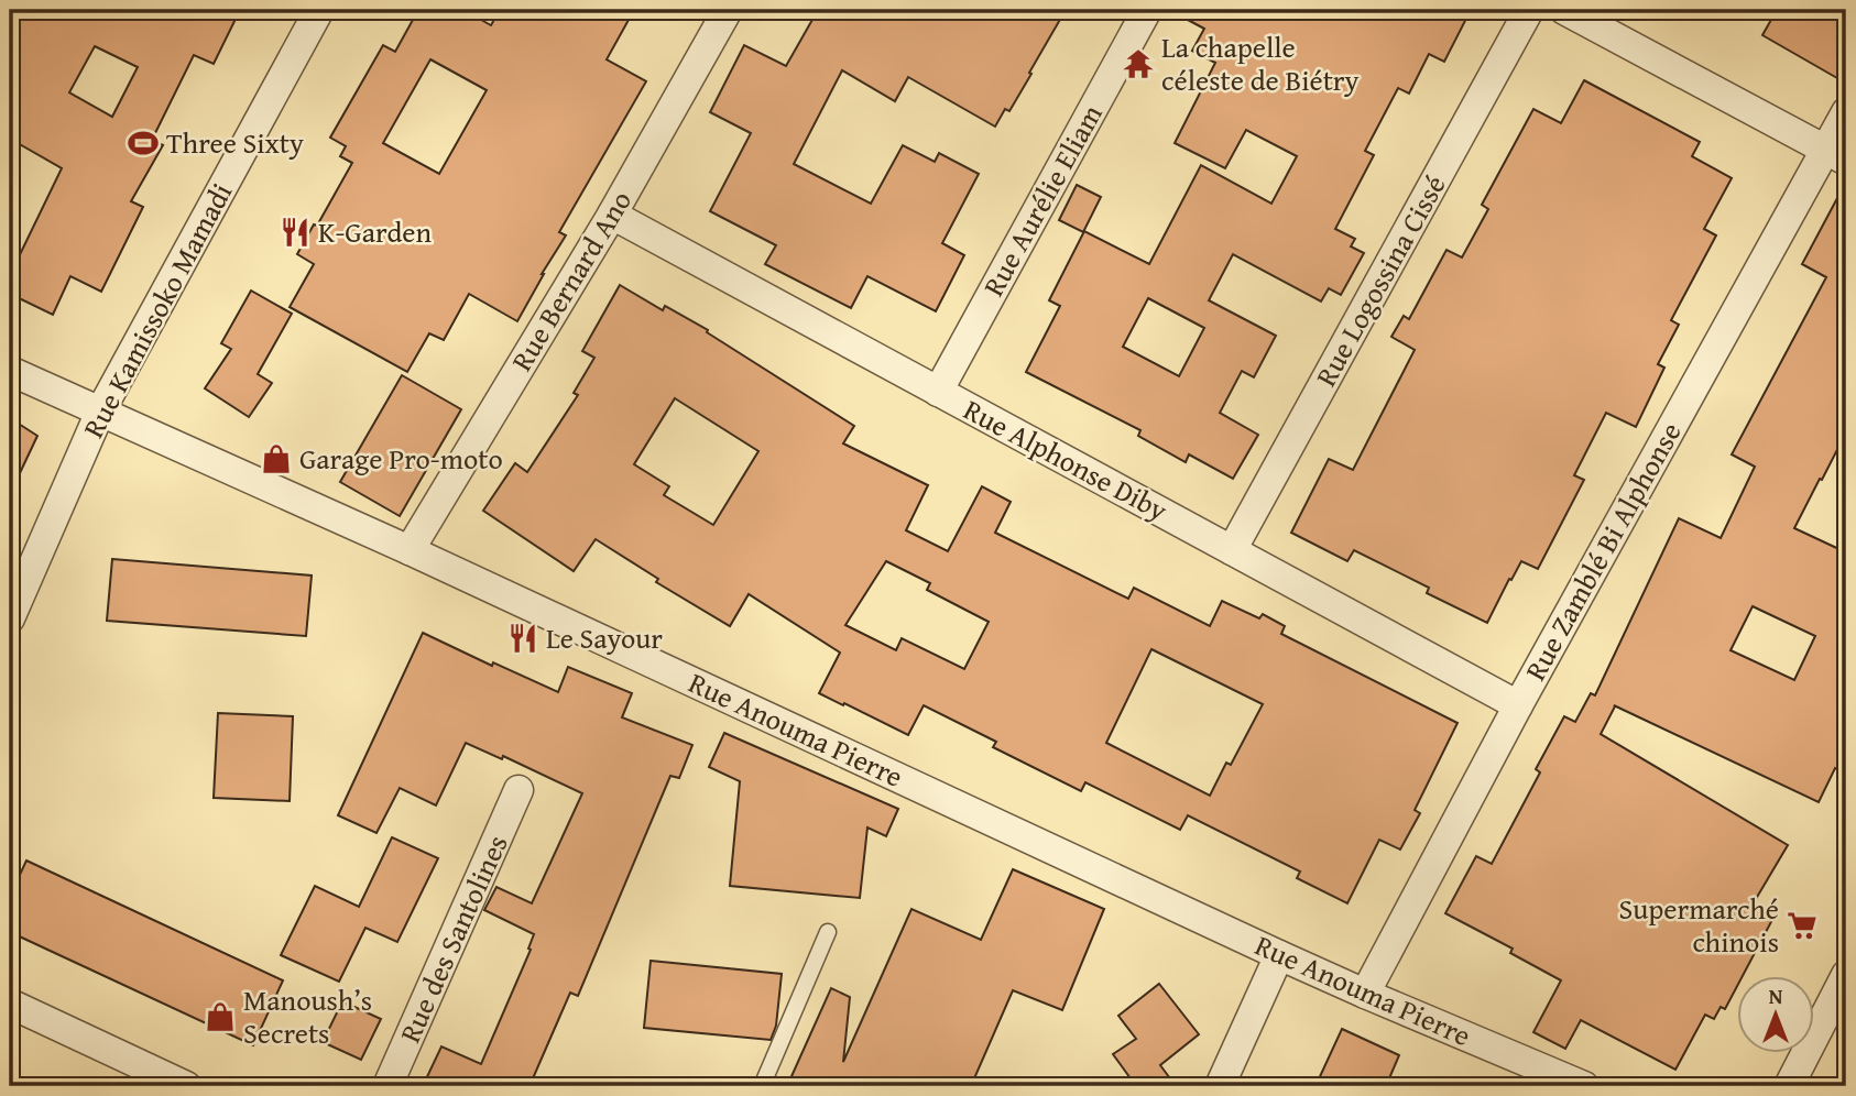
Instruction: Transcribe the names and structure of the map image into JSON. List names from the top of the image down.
{
  "streets": {
    "street": [
      "Rue Aurélie Eliam",
      "Rue Bernard Ano",
      "Rue Logossina Cissé",
      "Rue Kamissoko Mamadi",
      "Rue Alphonse Diby",
      "Rue Zamblé Bi Alphonse",
      "Rue Anouma Pierre",
      "Rue des Santolines"
    ]
  },
  "crossings": [
    ["Rue Aurélie Eliam", "Rue Alphonse Diby"],
    ["Rue Bernard Ano", "Rue Alphonse Diby"],
    ["Rue Bernard Ano", "Rue Anouma Pierre"],
    ["Rue Logossina Cissé", "Rue Alphonse Diby"],
    ["Rue Kamissoko Mamadi", "Rue Anouma Pierre"],
    ["Rue Alphonse Diby", "Rue Zamblé Bi Alphonse"],
    ["Rue Zamblé Bi Alphonse", "Rue Anouma Pierre"]
  ],
  "places": {
    "temple": ["La chapelle céleste de Biétry"],
    "sports": ["Three Sixty"],
    "restaurant": ["K-Garden", "Le Sayour"],
    "shop": ["Garage Pro-moto", "Manoush’s Secrets"],
    "supermarket": ["Supermarché chinois"]
  },
  "north": "top"
}
